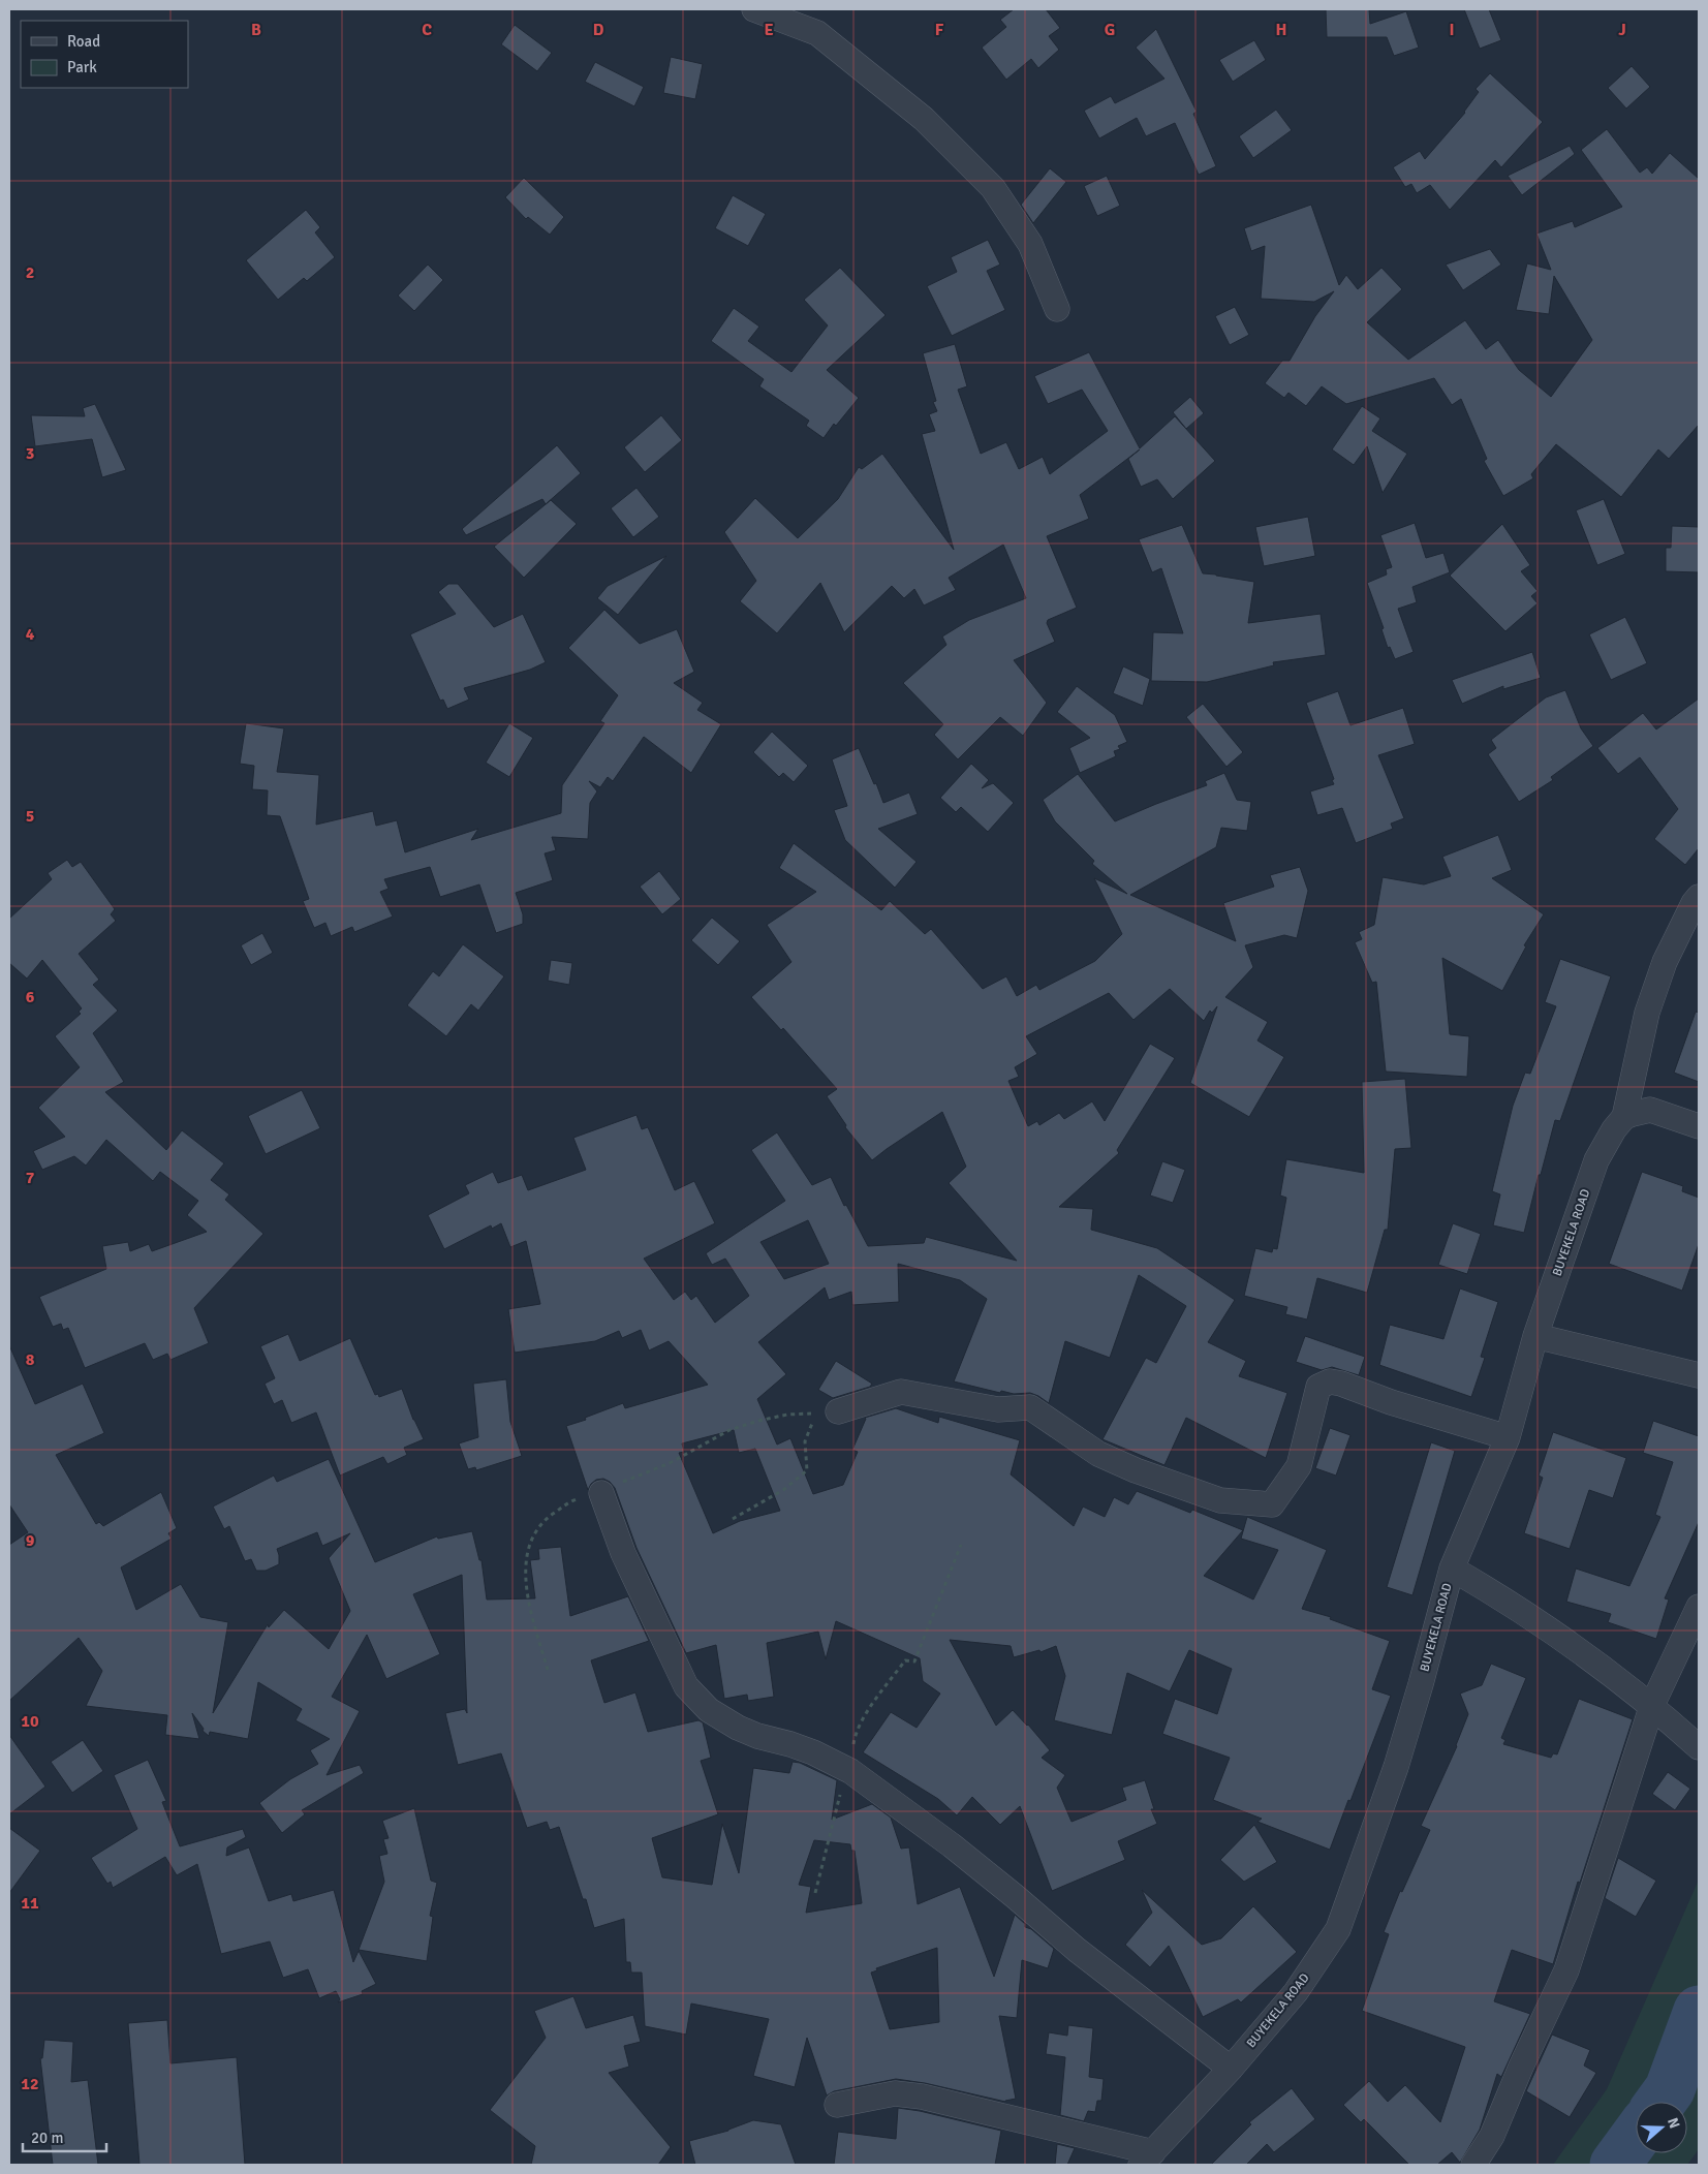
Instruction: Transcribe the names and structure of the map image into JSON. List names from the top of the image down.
{
  "streets": {
    "street": ["BUYEKELA ROAD"]
  },
  "legend": ["Road", "Park"],
  "scale_bar": "20 m",
  "north": "right",
  "grid": {
    "columns": [
      "B",
      "C",
      "D",
      "E",
      "F",
      "G",
      "H",
      "I",
      "J"
    ],
    "rows": [
      "2",
      "3",
      "4",
      "5",
      "6",
      "7",
      "8",
      "9",
      "10",
      "11",
      "12"
    ]
  }
}
